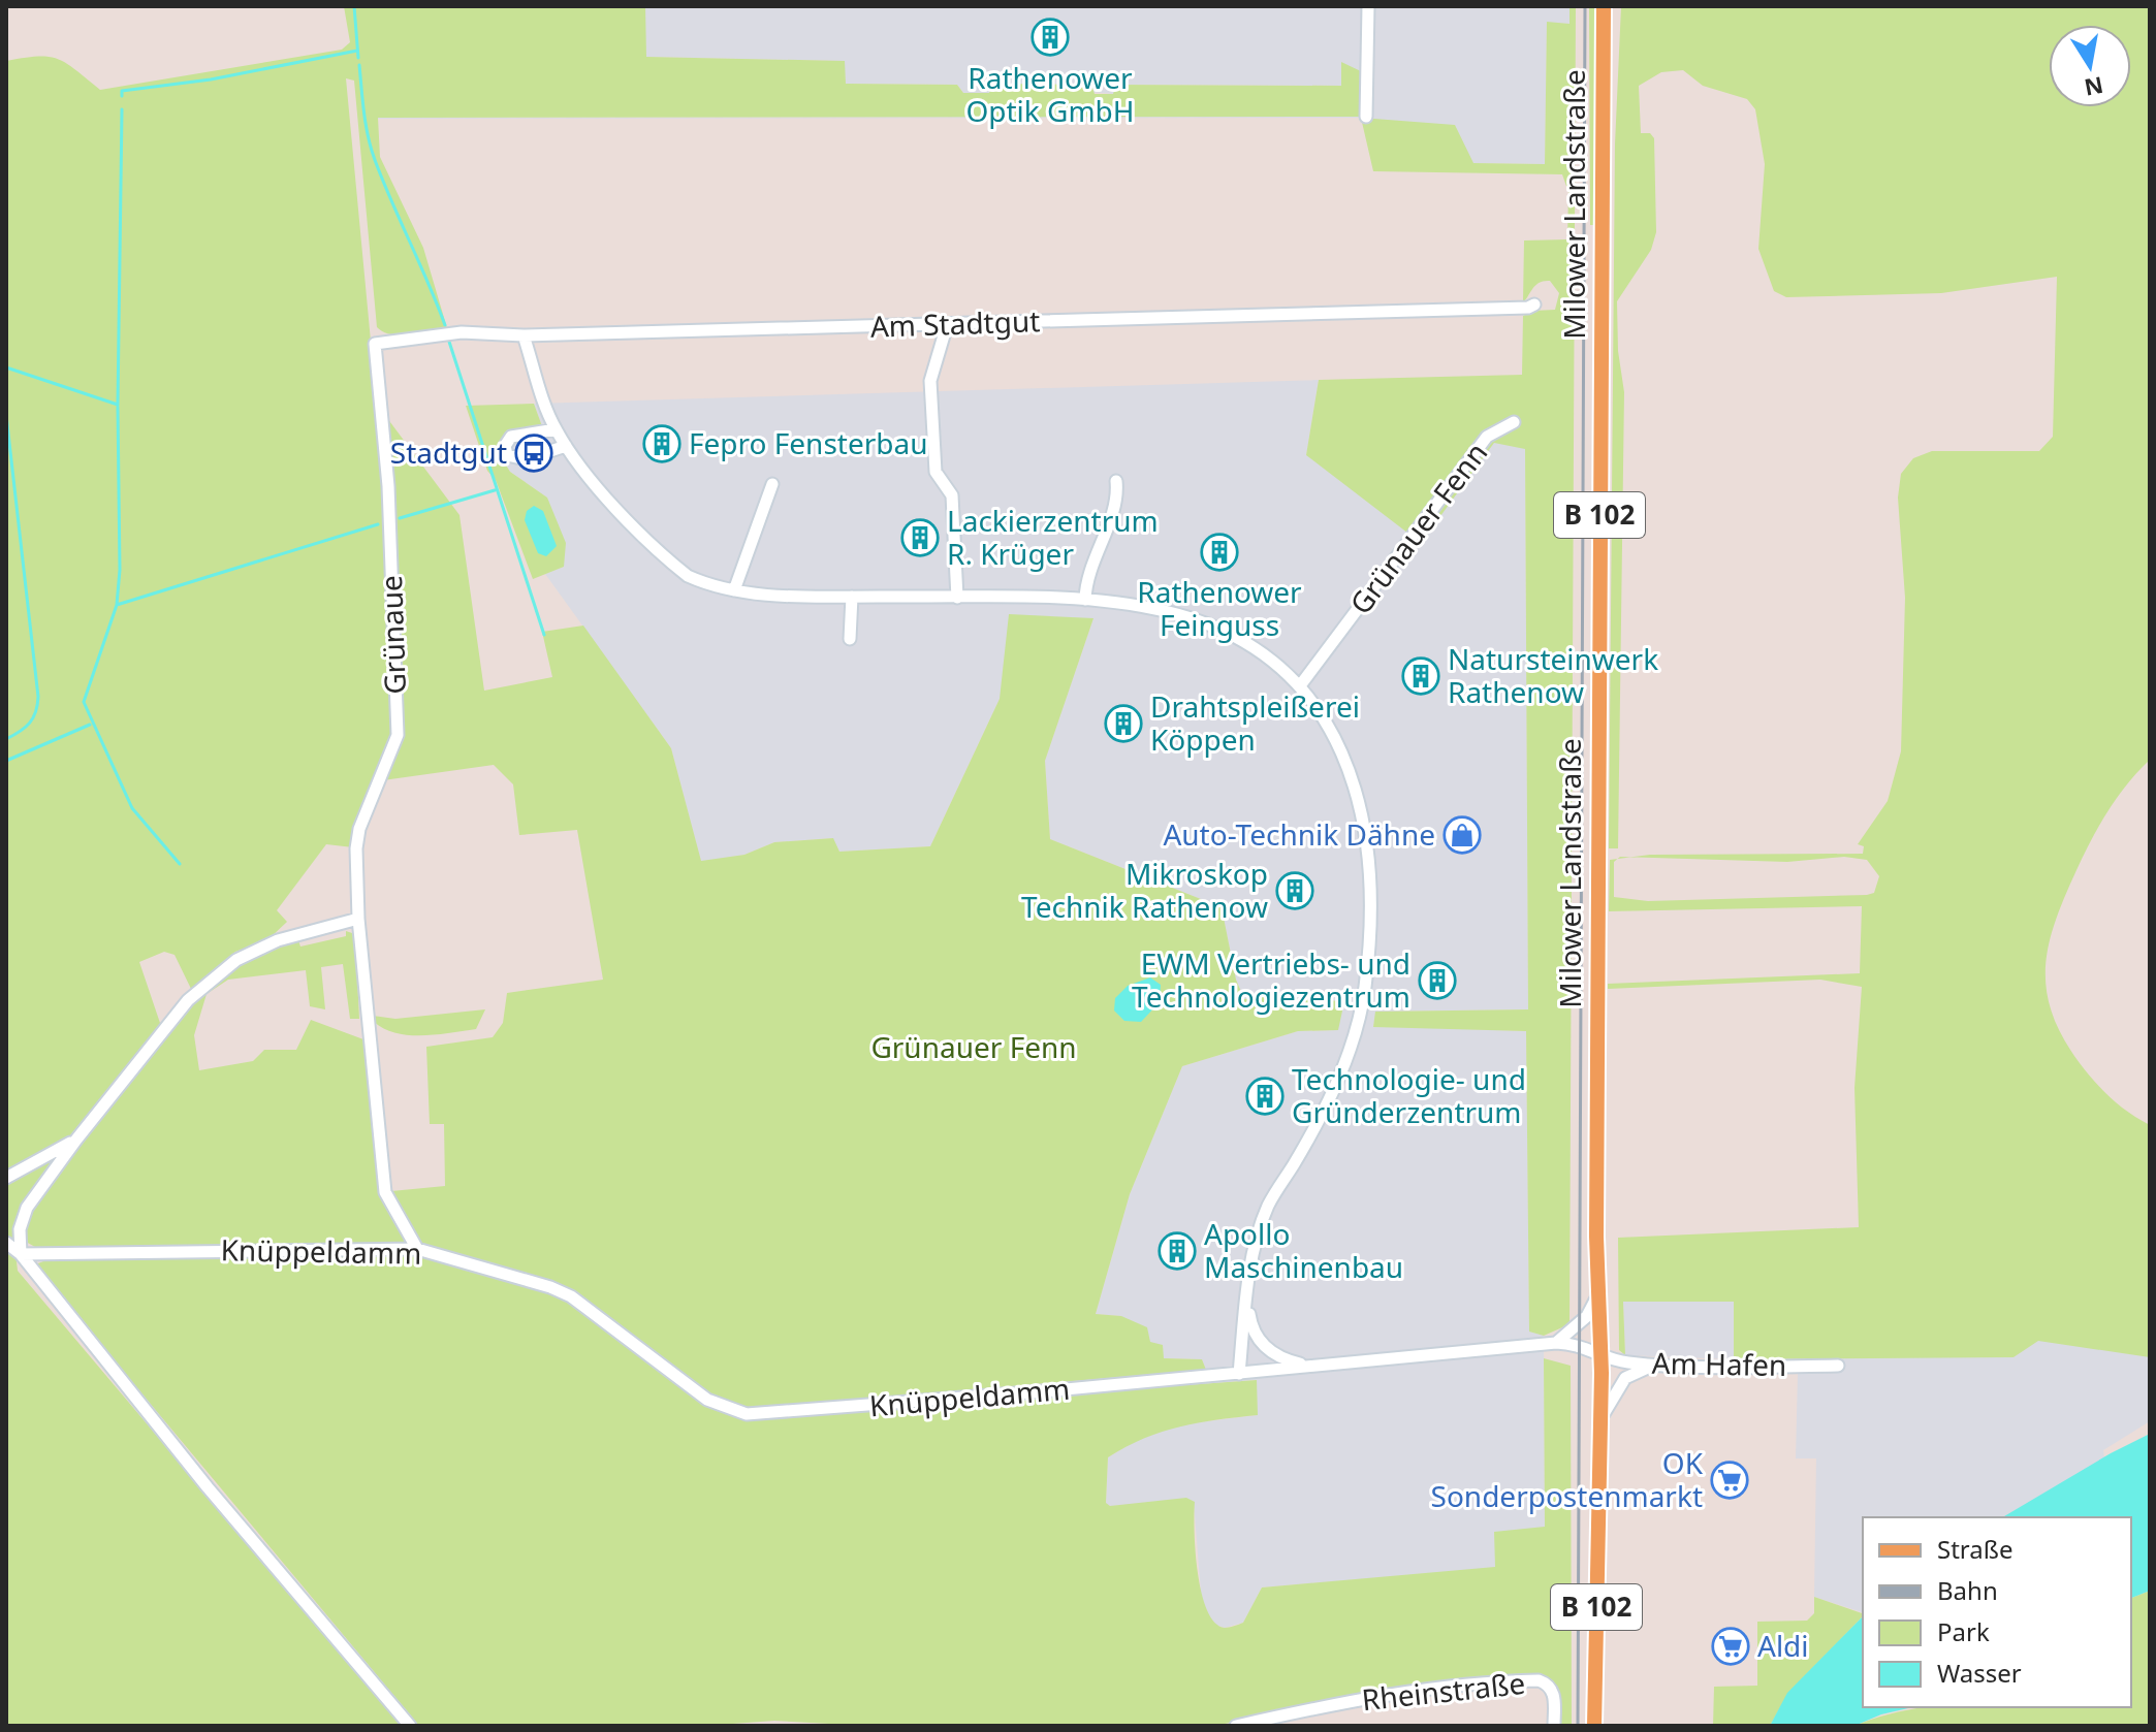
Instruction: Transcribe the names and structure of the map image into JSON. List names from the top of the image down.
{
  "streets": {
    "main road": ["Milower Landstraße", "B 102"],
    "street": [
      "Am Stadtgut",
      "Grünauer Fenn",
      "Grünaue",
      "Knüppeldamm",
      "Am Hafen",
      "Rheinstraße"
    ]
  },
  "crossings": [
    ["Milower Landstraße", "Am Hafen"],
    ["Am Stadtgut", "Grünaue"],
    ["Grünaue", "Knüppeldamm"]
  ],
  "parks": ["Grünauer Fenn"],
  "places": {
    "building": [
      "Rathenower Optik GmbH",
      "Fepro Fensterbau",
      "Lackierzentrum R. Krüger",
      "Rathenower Feinguss",
      "Natursteinwerk Rathenow",
      "Drahtspleißerei Köppen",
      "Mikroskop Technik Rathenow",
      "EWM Vertriebs- und Technologiezentrum",
      "Technologie- und Gründerzentrum",
      "Apollo Maschinenbau"
    ],
    "bus stop": ["Stadtgut"],
    "shop": ["Auto-Technik Dähne"],
    "supermarket": ["OK Sonderpostenmarkt", "Aldi"]
  },
  "legend": [
    "Straße",
    "Bahn",
    "Park",
    "Wasser"
  ],
  "north": "bottom"
}
